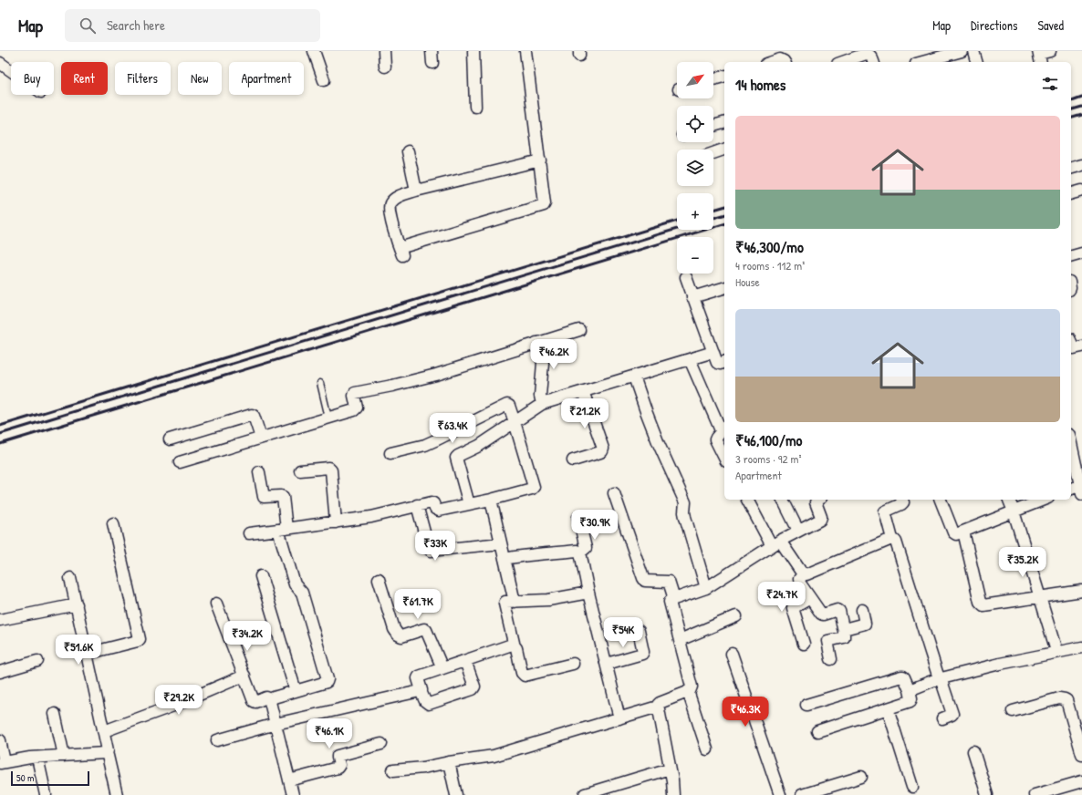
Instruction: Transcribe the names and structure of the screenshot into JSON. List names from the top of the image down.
{
  "scale_bar": "50 m",
  "north": "top right",
  "page": {
    "header": "Map",
    "search": "Search here",
    "nav": ["Map", "Directions", "Saved"],
    "map_buttons": ["+", "−"],
    "chip": [
      "Buy",
      "Rent",
      "Filters",
      "New",
      "Apartment"
    ],
    "heading": "14 homes",
    "list": [
      {
        "name": "₹46,300/mo",
        "note": "4 rooms · 112 m² · House"
      },
      {
        "name": "₹46,100/mo",
        "note": "3 rooms · 92 m² · Apartment"
      }
    ],
    "price": [
      "₹46.2K",
      "₹21.2K",
      "₹63.4K",
      "₹30.9K",
      "₹33K",
      "₹35.2K",
      "₹24.7K",
      "₹61.7K",
      "₹54K",
      "₹34.2K",
      "₹51.6K",
      "₹29.2K",
      "₹46.3K",
      "₹46.1K"
    ],
    "scale": "50 m"
  }
}
